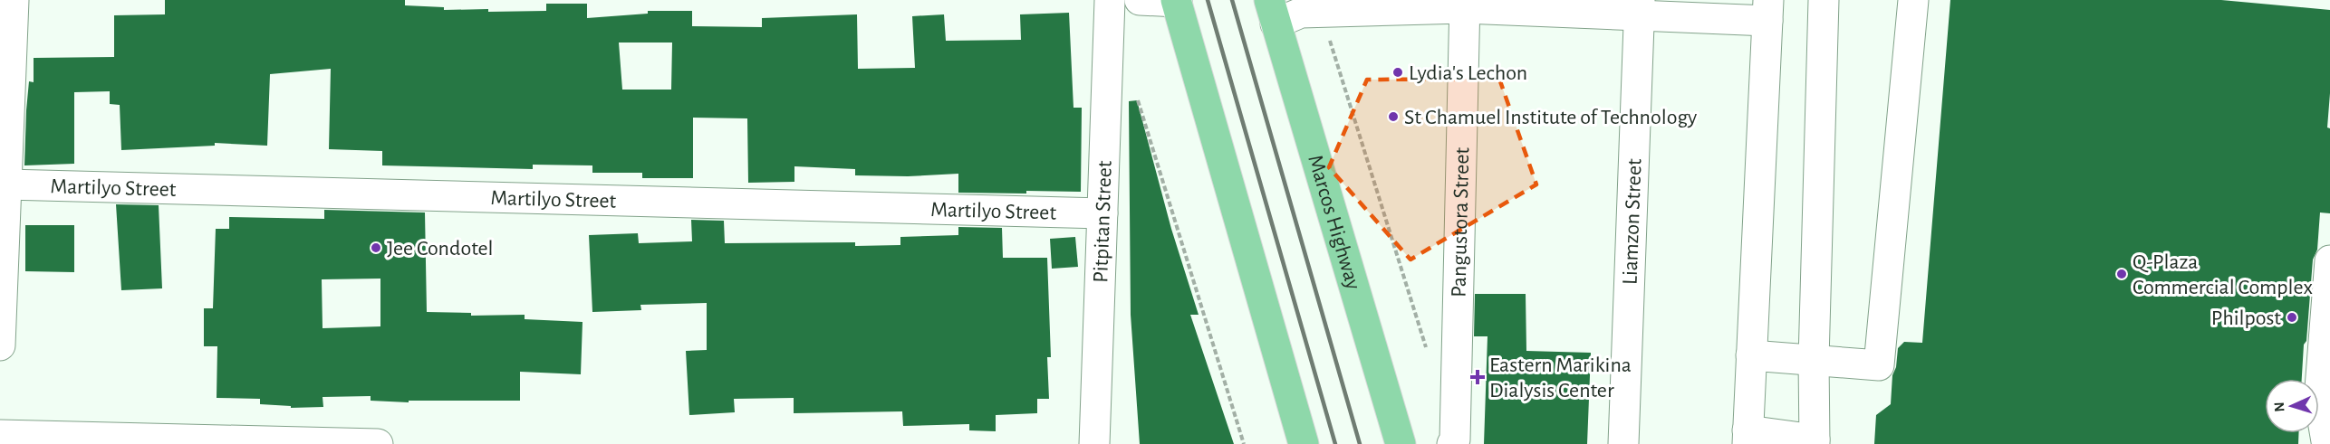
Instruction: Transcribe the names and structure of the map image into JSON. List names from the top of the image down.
{
  "streets": {
    "main road": ["Marcos Highway"],
    "street": [
      "Martilyo Street",
      "Liamzon Street",
      "Pitpitan Street",
      "Pangustora Street"
    ]
  },
  "crossings": [
    ["Martilyo Street", "Pitpitan Street"]
  ],
  "places": {
    "other": [
      "Lydia's Lechon",
      "St Chamuel Institute of Technology",
      "Jee Condotel",
      "Q-Plaza Commercial Complex",
      "Philpost"
    ],
    "health": ["Eastern Marikina Dialysis Center"]
  },
  "north": "left"
}
